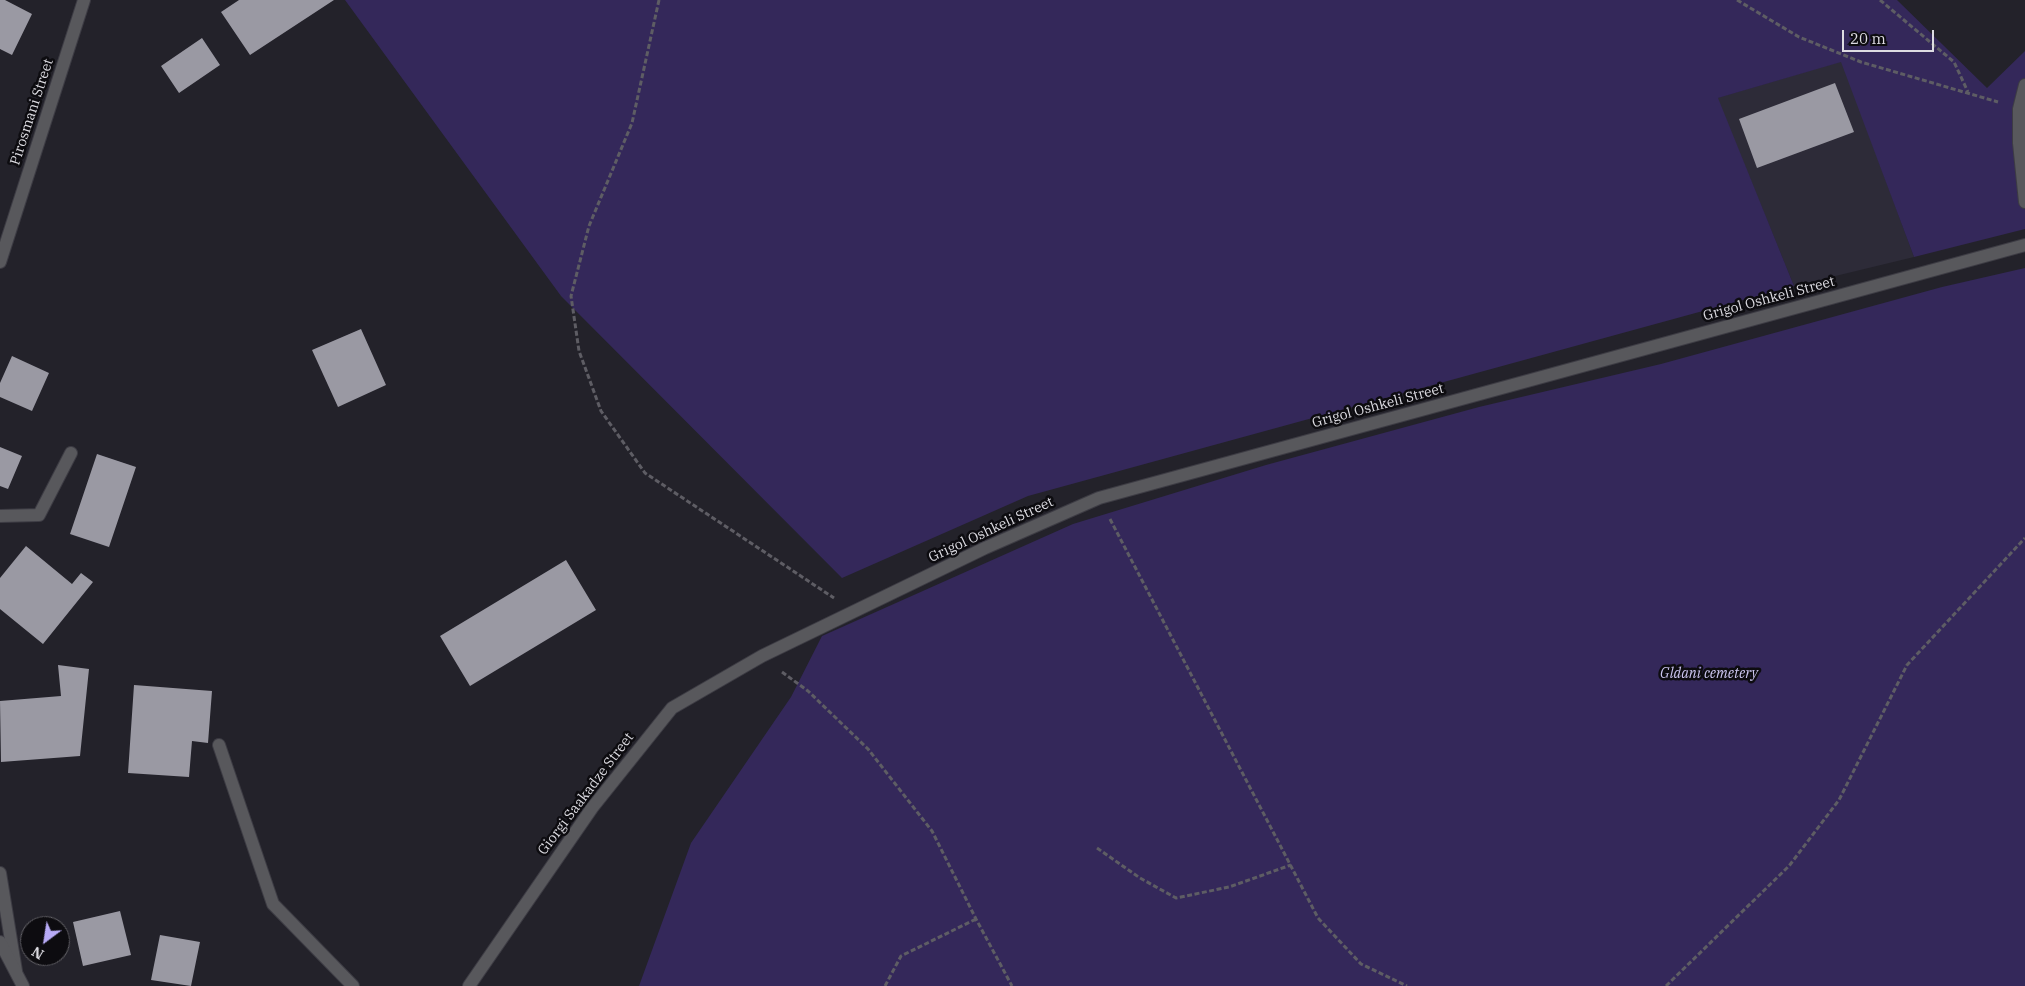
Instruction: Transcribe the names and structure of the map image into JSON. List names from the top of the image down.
{
  "streets": {
    "street": ["Pirosmani Street", "Grigol Oshkeli Street", "Giorgi Saakadze Street"]
  },
  "crossings": [
    ["Grigol Oshkeli Street", "Giorgi Saakadze Street"]
  ],
  "parks": ["Gldani cemetery"],
  "scale_bar": "20 m",
  "north": "bottom left"
}
